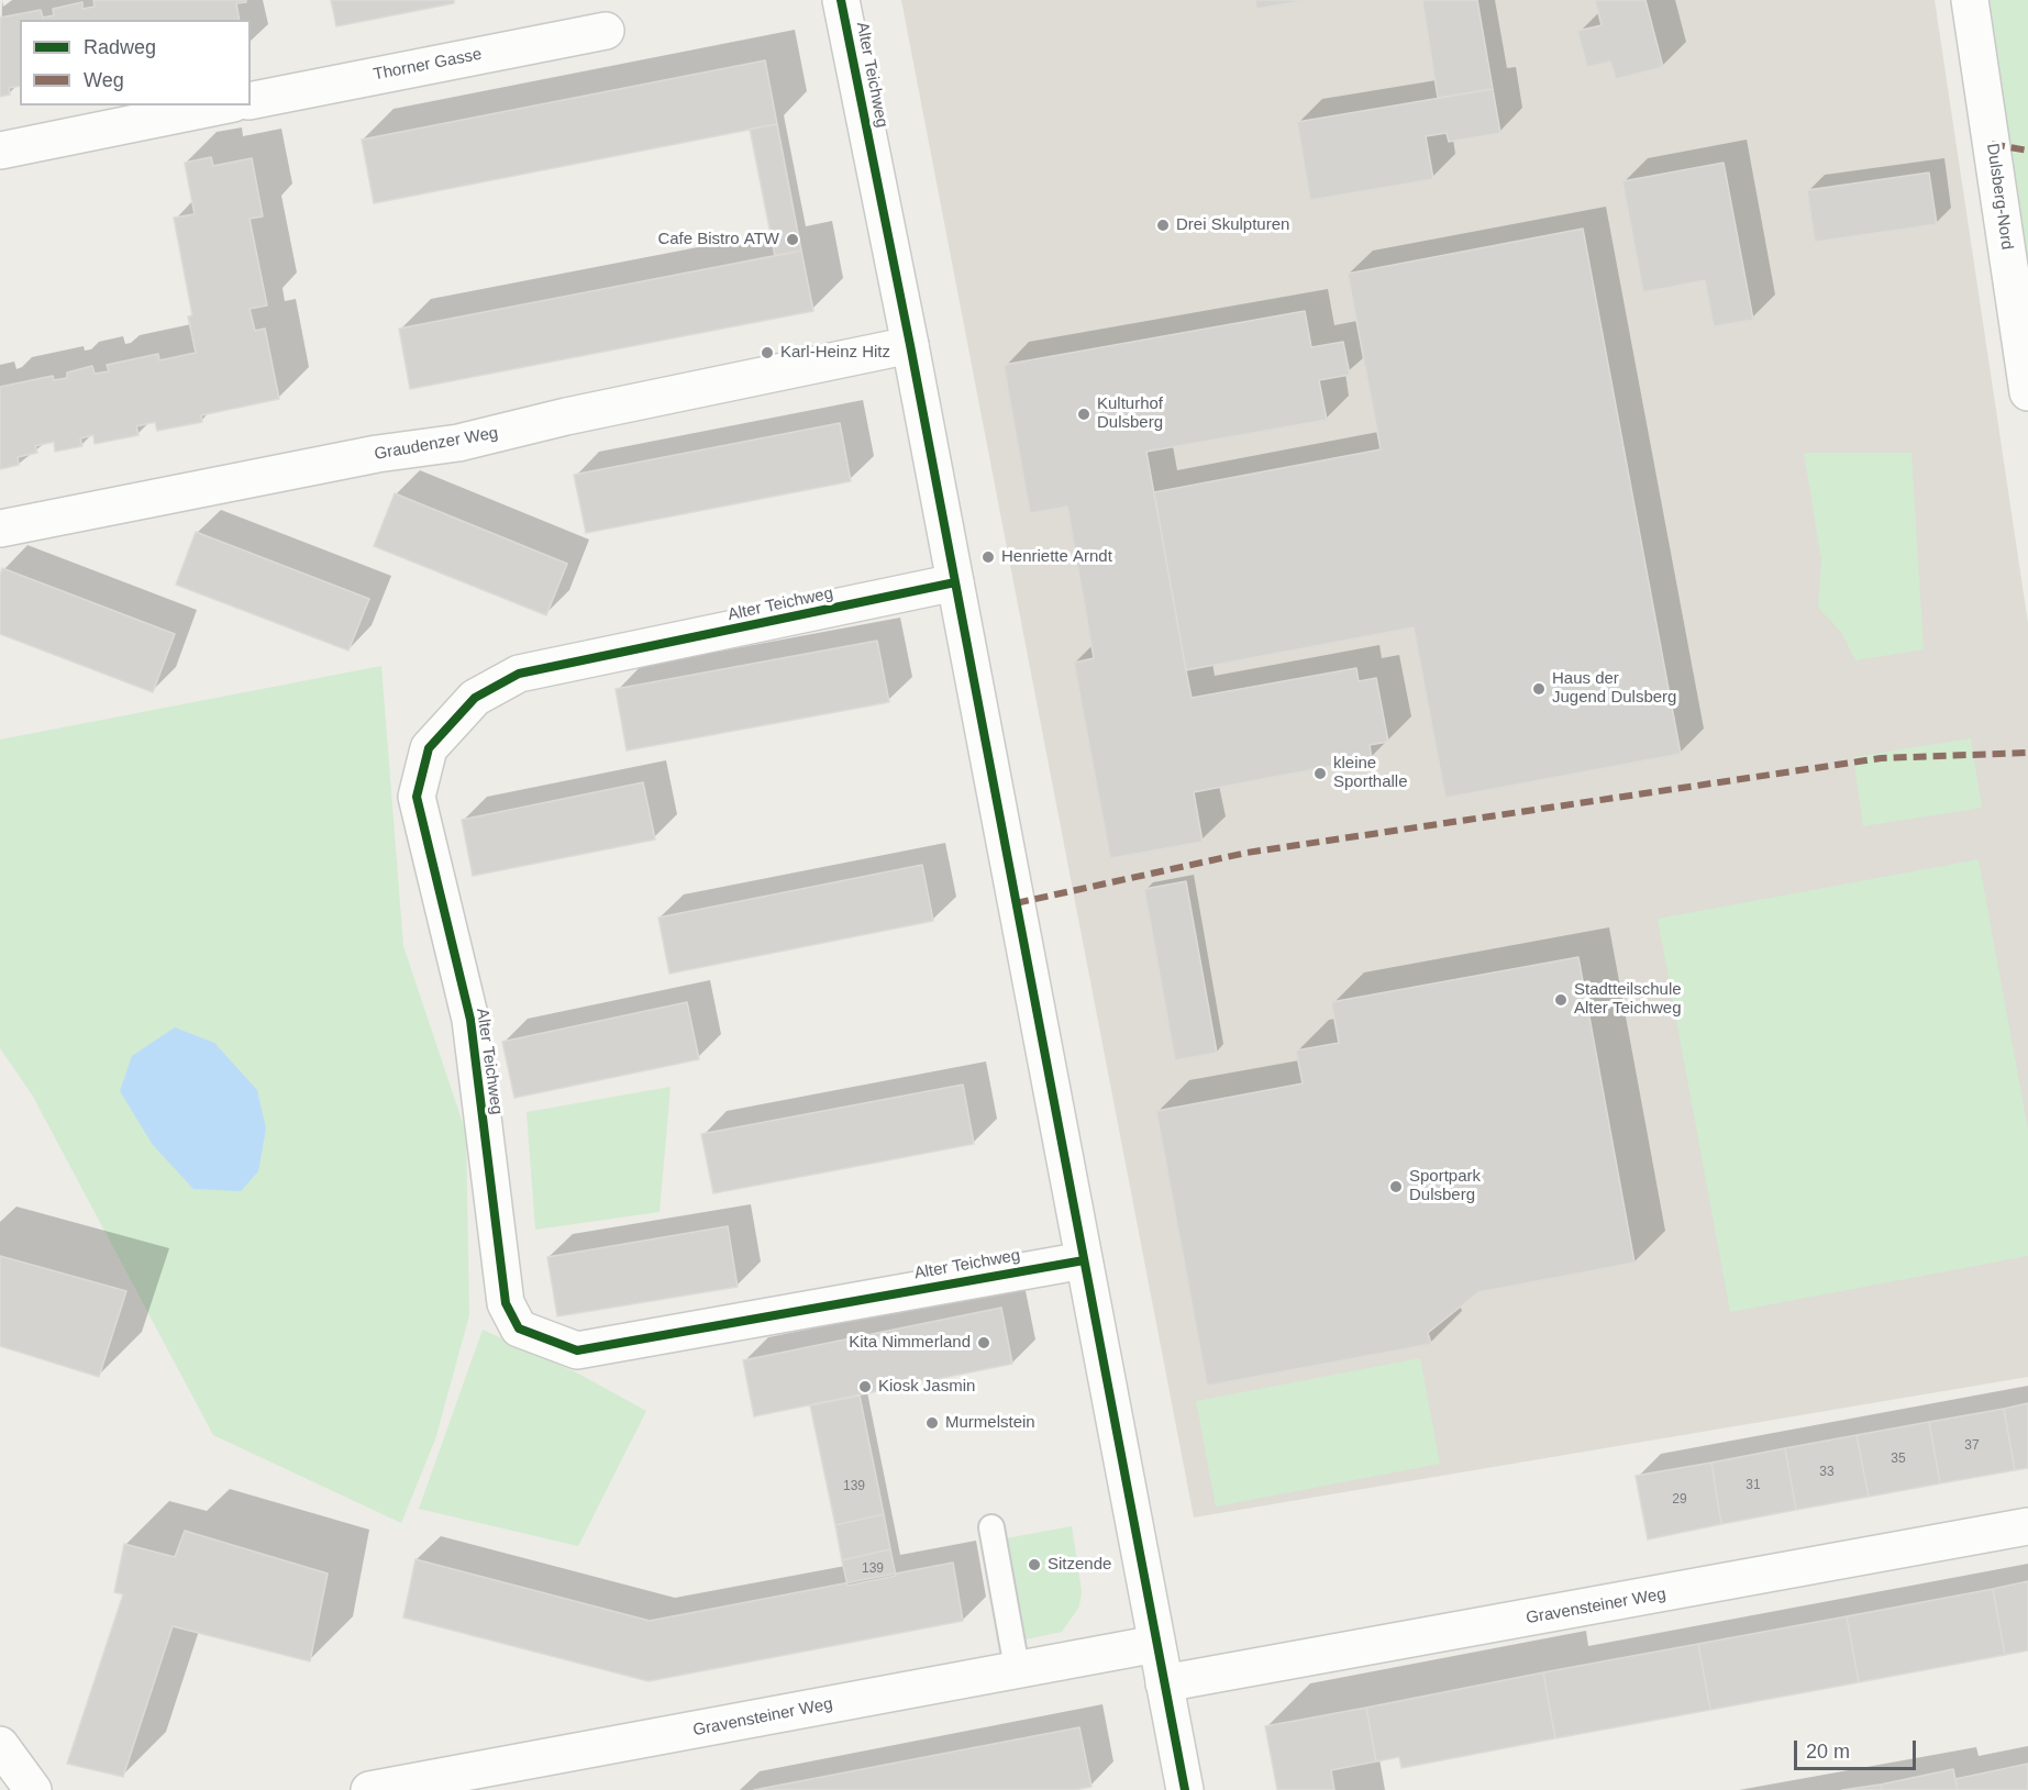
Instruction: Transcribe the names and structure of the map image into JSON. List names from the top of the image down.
{
  "streets": {
    "street": [
      "Thorner Gasse",
      "Alter Teichweg",
      "Dulsberg-Nord",
      "Graudenzer Weg",
      "Gravensteiner Weg"
    ]
  },
  "crossings": [
    ["Alter Teichweg", "Graudenzer Weg"],
    ["Alter Teichweg", "Gravensteiner Weg"]
  ],
  "places": [
    "Drei Skulpturen",
    "Cafe Bistro ATW",
    "Karl-Heinz Hitz",
    "Kulturhof Dulsberg",
    "Henriette Arndt",
    "Haus der Jugend Dulsberg",
    "kleine Sporthalle",
    "Stadtteilschule Alter Teichweg",
    "Sportpark Dulsberg",
    "Kita Nimmerland",
    "Kiosk Jasmin",
    "Murmelstein",
    "Sitzende"
  ],
  "house_numbers": [
    "37",
    "35",
    "33",
    "31",
    "139",
    "29",
    "139"
  ],
  "legend": ["Radweg", "Weg"],
  "scale_bar": "20 m"
}
